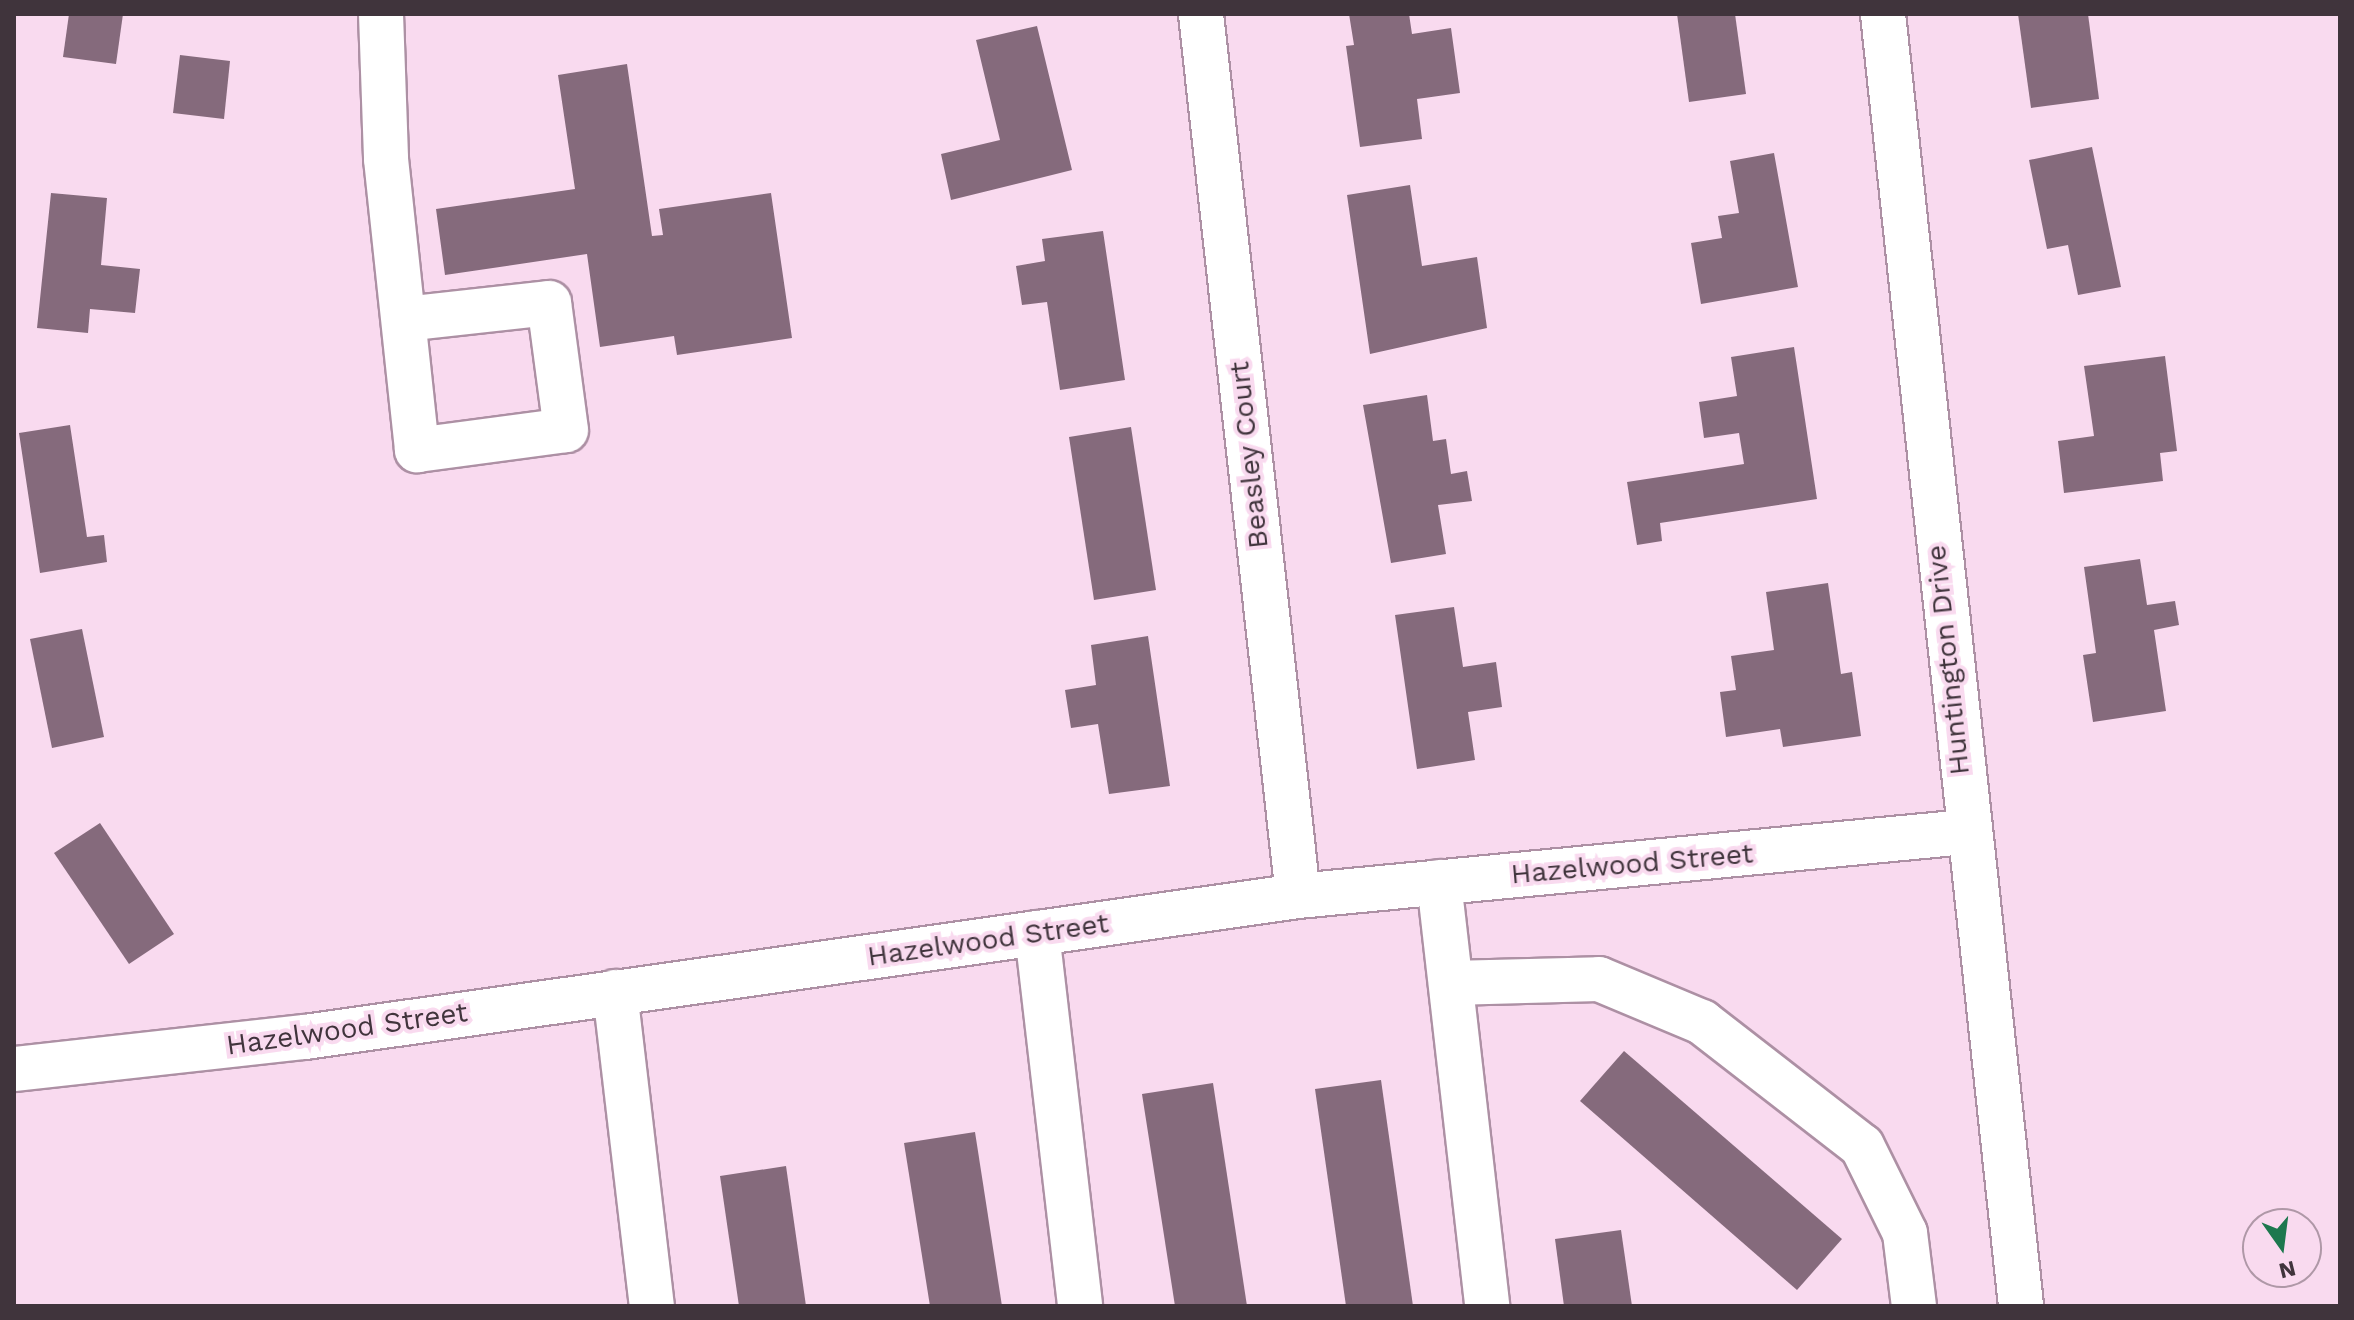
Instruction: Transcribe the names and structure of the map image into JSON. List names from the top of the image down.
{
  "streets": {
    "street": ["Beasley Court", "Huntington Drive", "Hazelwood Street"]
  },
  "crossings": [
    ["Beasley Court", "Hazelwood Street"],
    ["Huntington Drive", "Hazelwood Street"]
  ],
  "north": "bottom"
}
